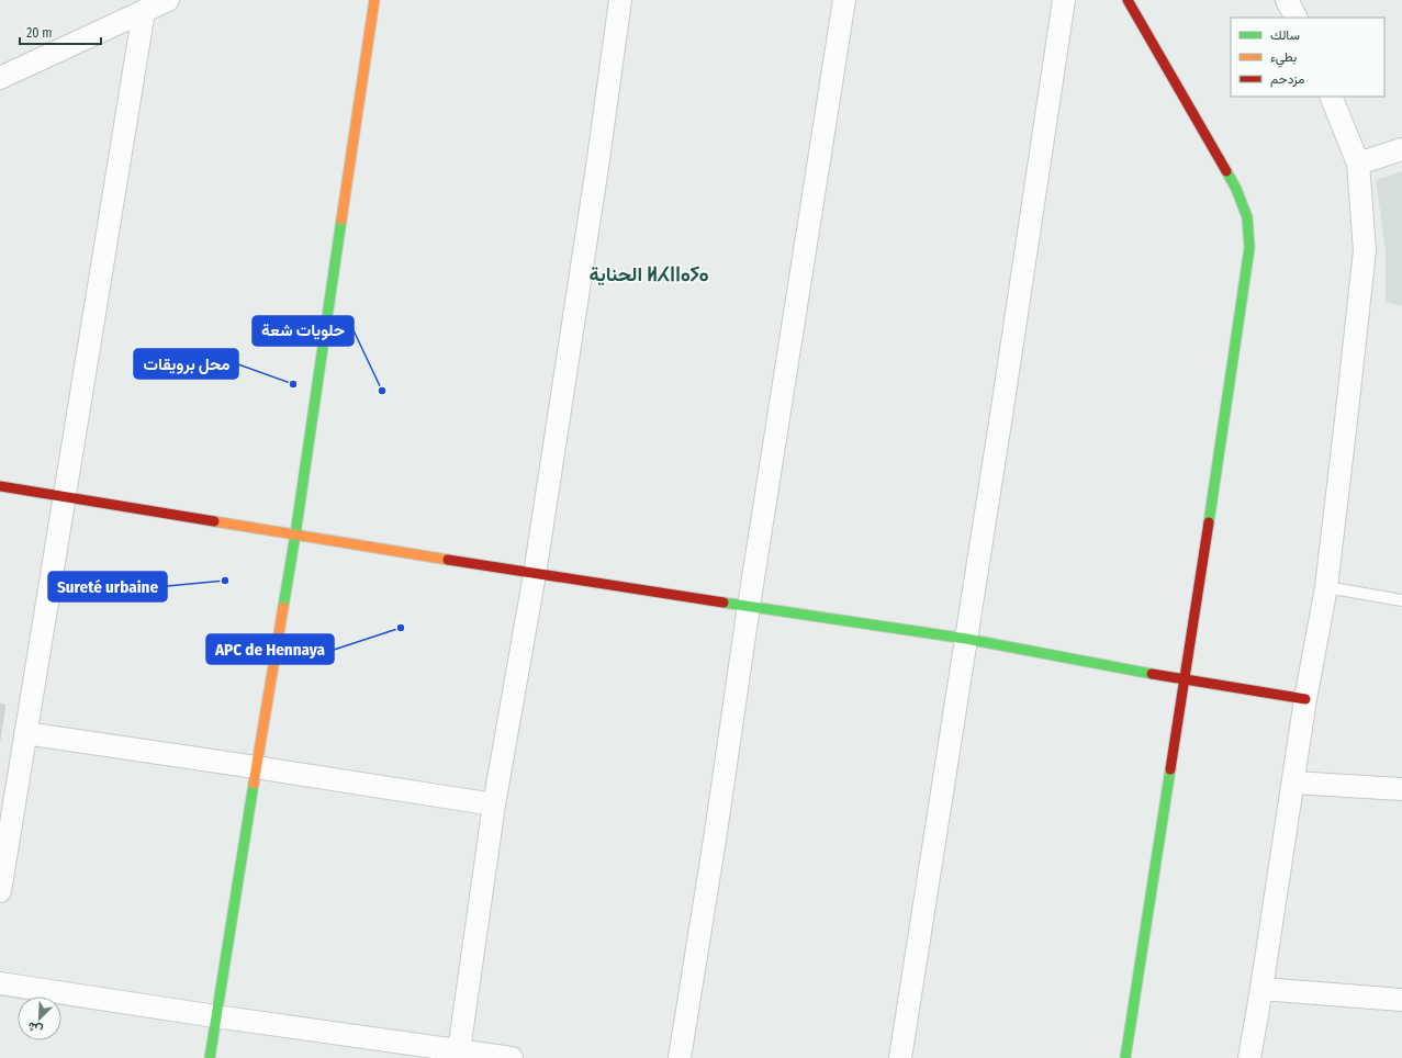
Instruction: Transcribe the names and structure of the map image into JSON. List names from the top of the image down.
{
  "districts": ["الحناية ⵍⵃⵏⵏⴰⵢⴰ"],
  "places": [
    "محل برويقات",
    "حلويات شعة",
    "Sureté urbaine",
    "APC de Hennaya"
  ],
  "legend": ["سالك", "بطيء", "مزدحم"],
  "scale_bar": "20 m",
  "north": "bottom left"
}
